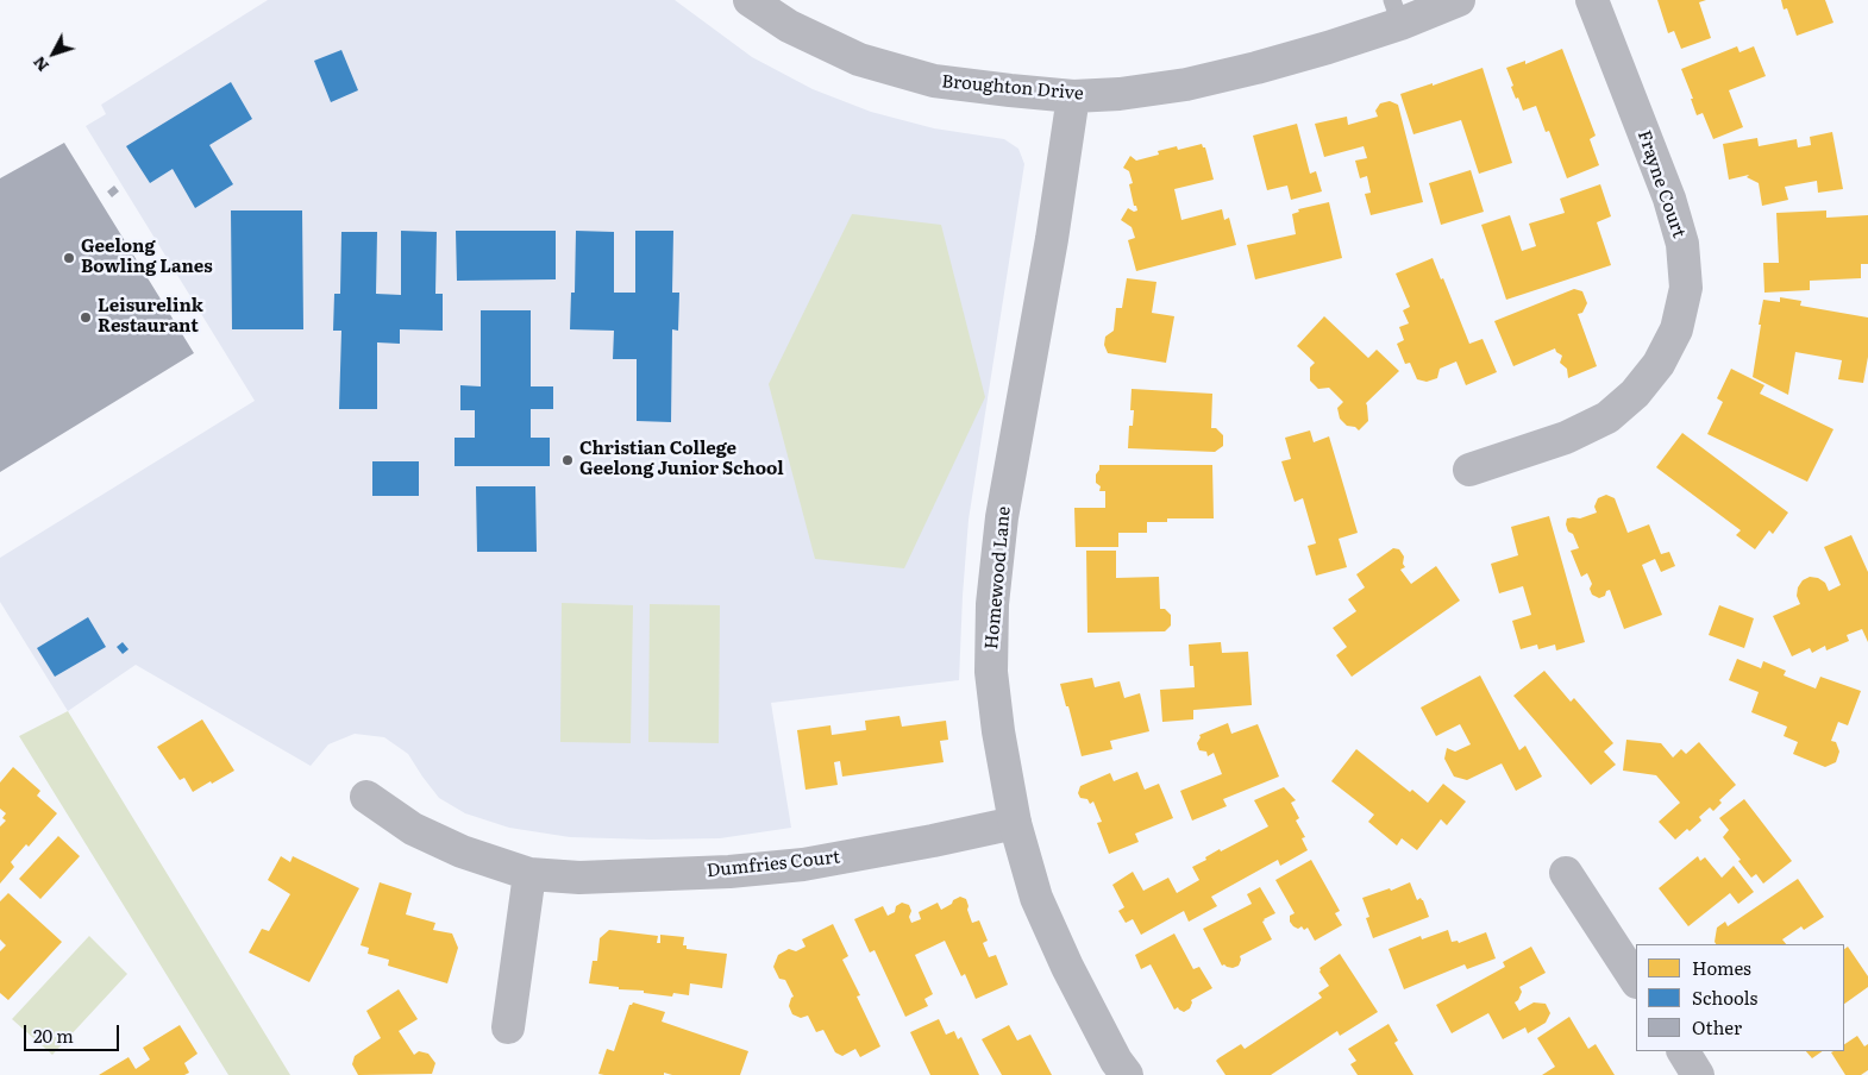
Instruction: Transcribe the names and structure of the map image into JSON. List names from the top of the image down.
{
  "streets": {
    "street": [
      "Broughton Drive",
      "Frayne Court",
      "Homewood Lane",
      "Dumfries Court"
    ]
  },
  "crossings": [
    ["Broughton Drive", "Homewood Lane"],
    ["Homewood Lane", "Dumfries Court"]
  ],
  "places": ["Geelong Bowling Lanes", "Leisurelink Restaurant", "Christian College Geelong Junior School"],
  "legend": ["Homes", "Schools", "Other"],
  "scale_bar": "20 m",
  "north": "bottom left"
}
